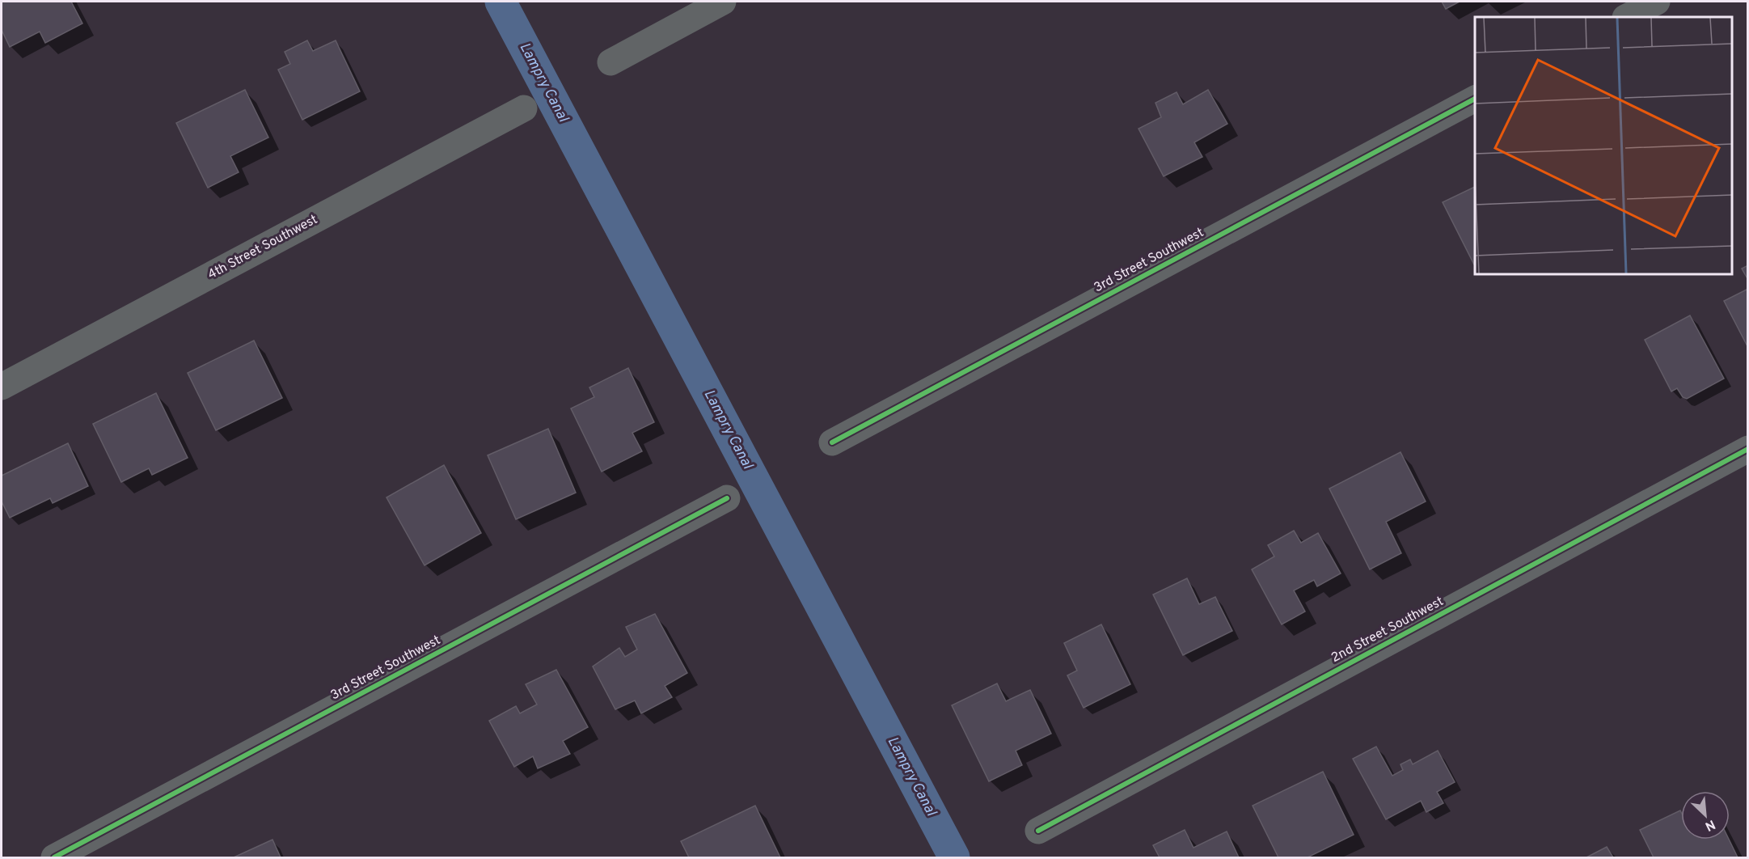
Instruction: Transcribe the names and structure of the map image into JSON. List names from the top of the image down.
{
  "streets": {
    "street": ["4th Street Southwest", "3rd Street Southwest", "2nd Street Southwest"]
  },
  "water": ["Lampry Canal"],
  "north": "bottom right"
}
